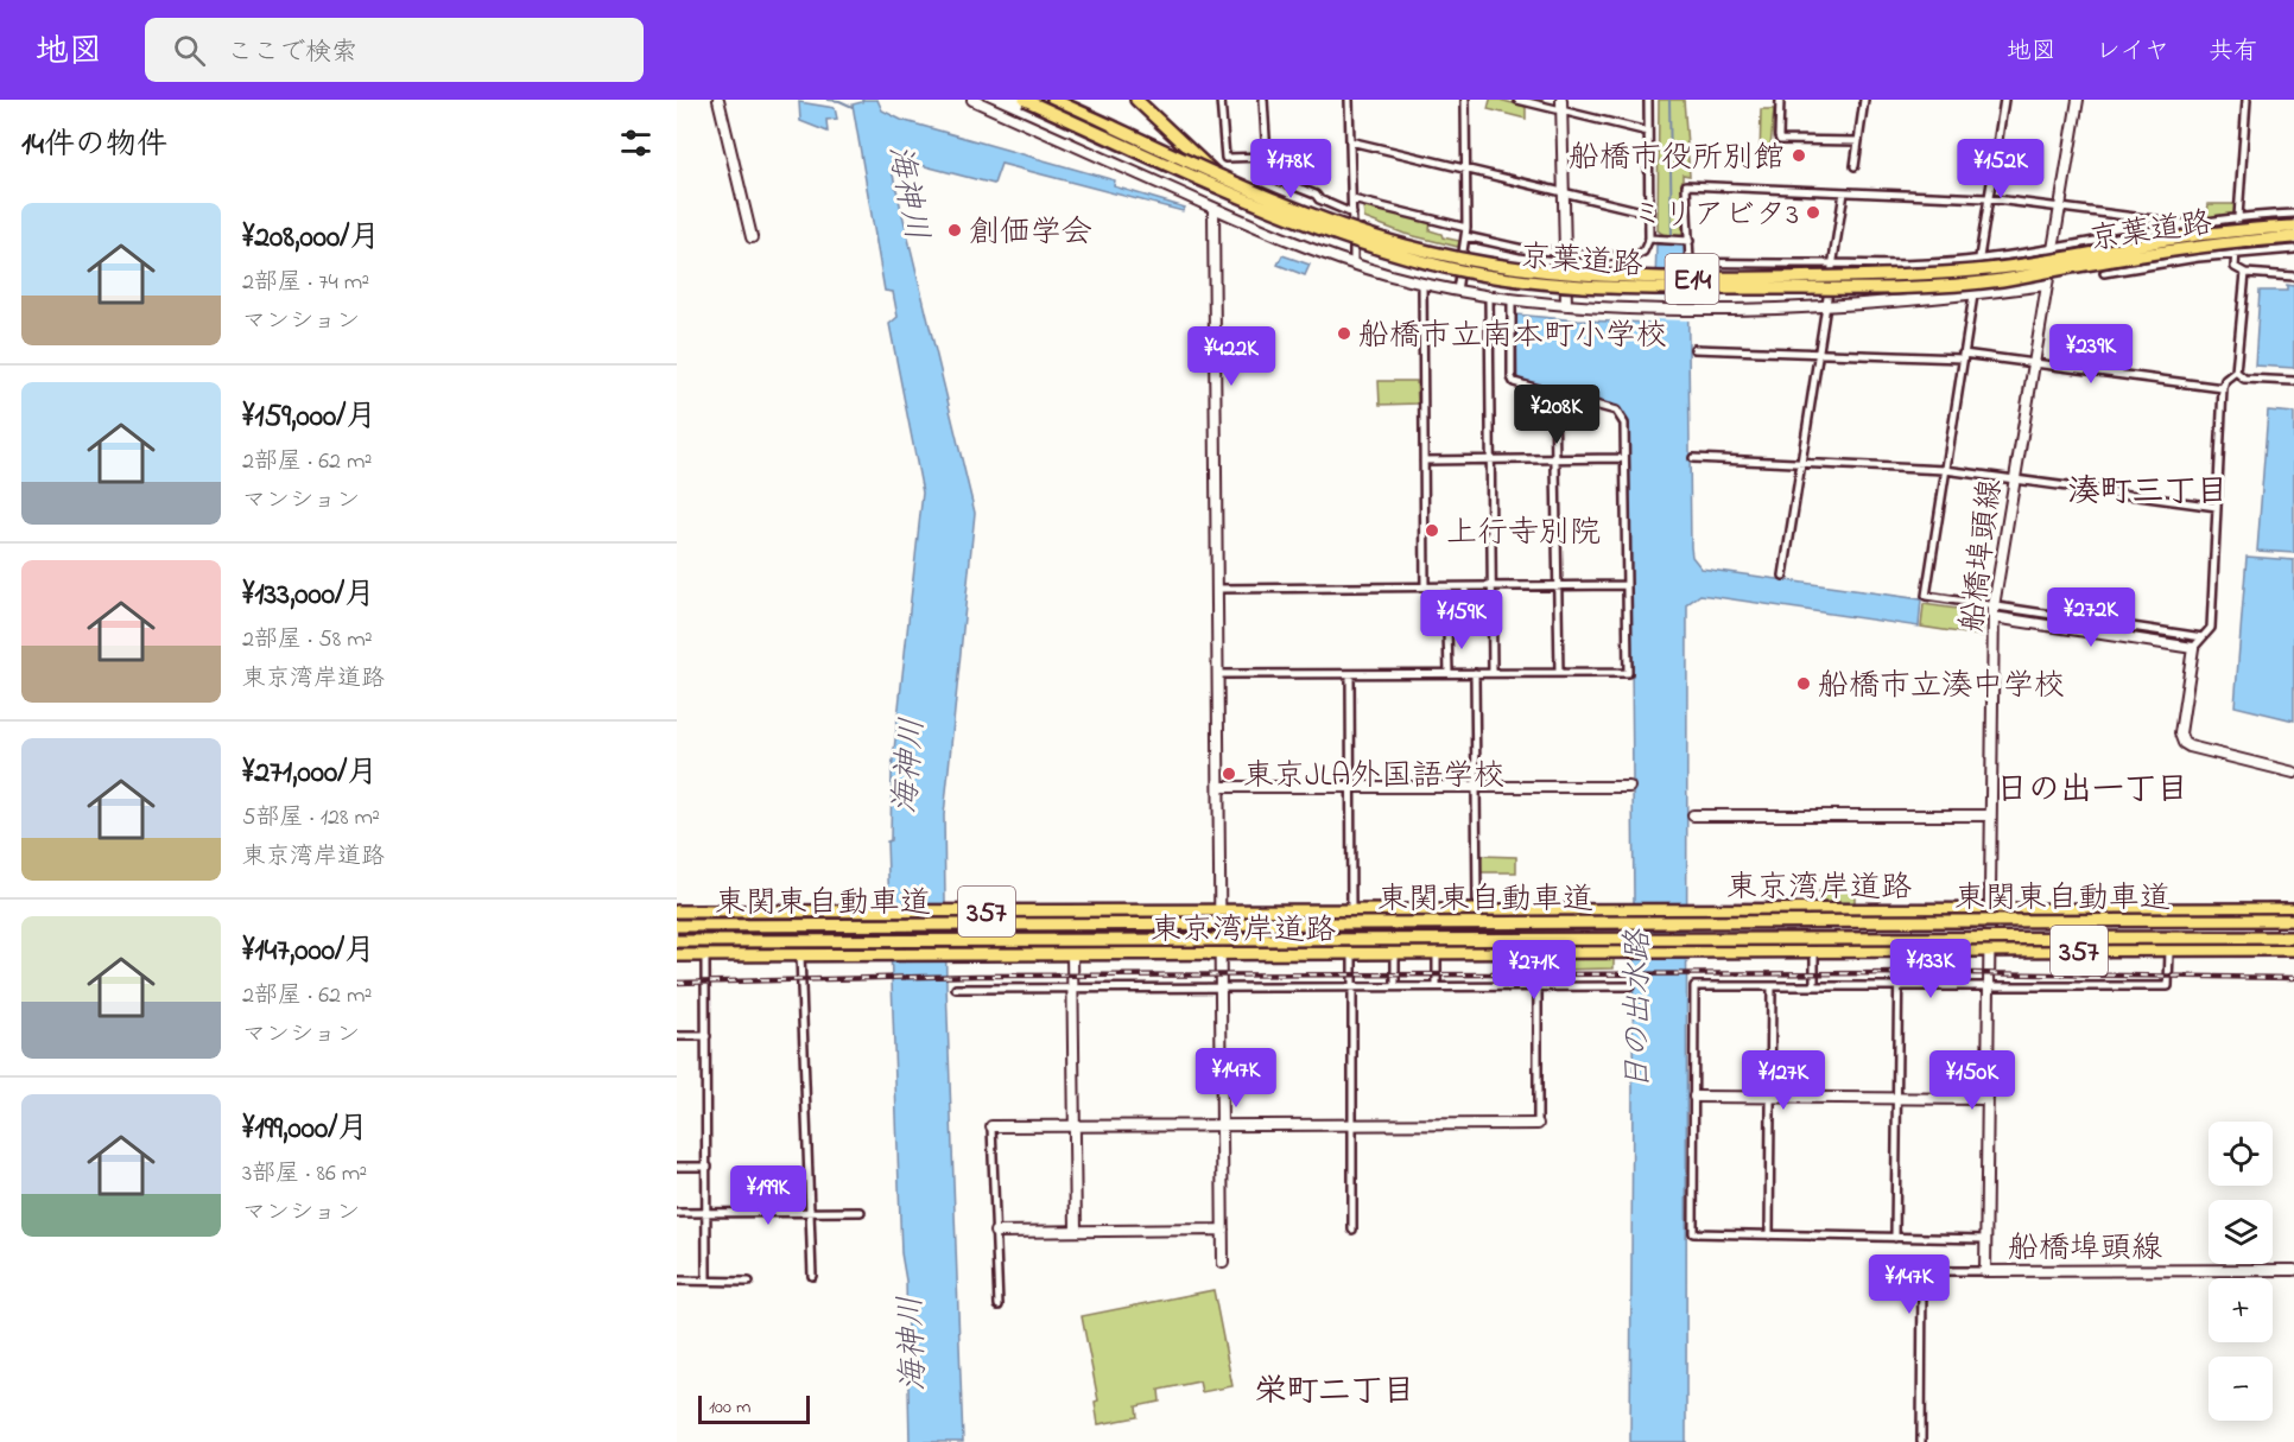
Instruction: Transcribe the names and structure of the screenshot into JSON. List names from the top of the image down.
{
  "streets": {
    "highway": [
      "京葉道路",
      "E14",
      "東京湾岸道路",
      "東関東自動車道",
      "357"
    ],
    "street": ["船橋埠頭線"]
  },
  "crossings": [
    ["船橋埠頭線", "東京湾岸道路"]
  ],
  "districts": ["湊町三丁目", "日の出一丁目", "栄町二丁目"],
  "water": ["海神川", "日の出水路"],
  "places": [
    "船橋市役所別館",
    "ミリアビタ3",
    "創価学会",
    "船橋市立南本町小学校",
    "上行寺別院",
    "船橋市立湊中学校",
    "東京JLA外国語学校"
  ],
  "scale_bar": "100 m",
  "page": {
    "header": "地図",
    "search": "ここで検索",
    "nav": ["地図", "レイヤ", "共有"],
    "heading": "14件の物件",
    "price": [
      "¥178K",
      "¥152K",
      "¥239K",
      "¥422K",
      "¥208K",
      "¥272K",
      "¥159K",
      "¥133K",
      "¥271K",
      "¥147K",
      "¥127K",
      "¥150K",
      "¥199K",
      "¥147K"
    ],
    "list": [
      {
        "name": "¥208,000/月",
        "note": "2部屋 · 74 m² · マンション"
      },
      {
        "name": "¥159,000/月",
        "note": "2部屋 · 62 m² · マンション"
      },
      {
        "name": "¥133,000/月",
        "note": "2部屋 · 58 m² · 東京湾岸道路"
      },
      {
        "name": "¥271,000/月",
        "note": "5部屋 · 128 m² · 東京湾岸道路"
      },
      {
        "name": "¥147,000/月",
        "note": "2部屋 · 62 m² · マンション"
      },
      {
        "name": "¥199,000/月",
        "note": "3部屋 · 86 m² · マンション"
      }
    ],
    "map_buttons": ["+", "−"],
    "scale": "100 m"
  }
}
